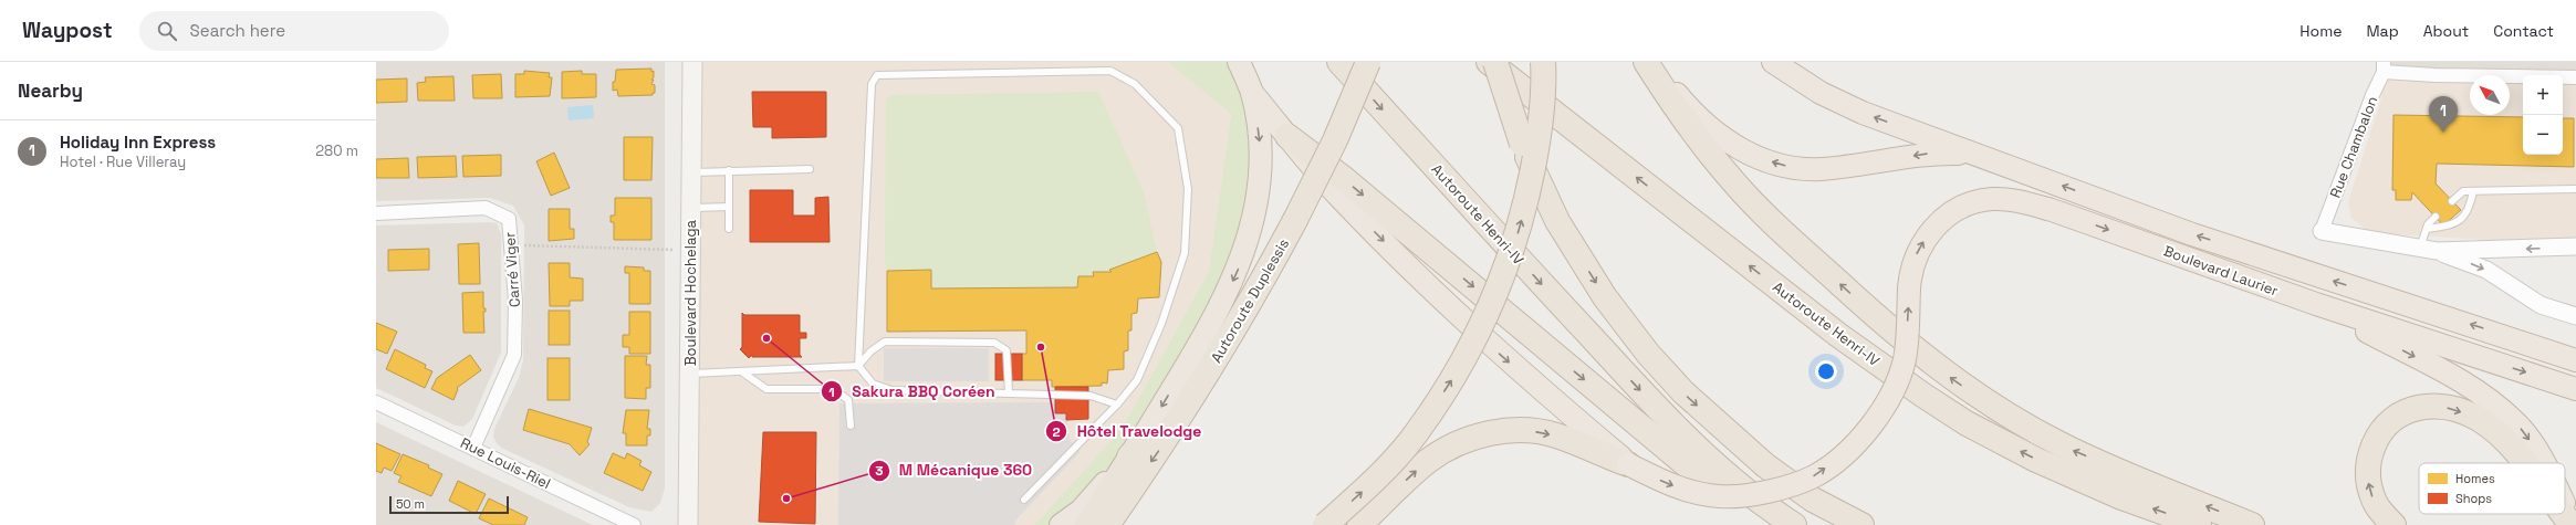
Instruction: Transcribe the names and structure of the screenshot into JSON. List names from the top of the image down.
{
  "streets": {
    "highway": ["Autoroute Henri-IV", "Boulevard Laurier", "Autoroute Duplessis"],
    "main road": ["Boulevard Hochelaga"],
    "street": ["Rue Chambalon", "Carré Viger", "Rue Louis-Riel"]
  },
  "crossings": [
    ["Carré Viger", "Rue Louis-Riel"]
  ],
  "places": ["Sakura BBQ Coréen", "Hôtel Travelodge", "M Mécanique 360"],
  "legend": ["Homes", "Shops"],
  "scale_bar": "50 m",
  "north": "top left",
  "page": {
    "header": "Waypost",
    "search": "Search here",
    "nav": [
      "Home",
      "Map",
      "About",
      "Contact"
    ],
    "heading": "Nearby",
    "map_buttons": ["+", "−"],
    "pins": "1",
    "list": [
      {
        "mark": "1",
        "name": "Holiday Inn Express",
        "note": "Hotel · Rue Villeray",
        "value": "280 m"
      }
    ],
    "scale": "50 m"
  }
}
